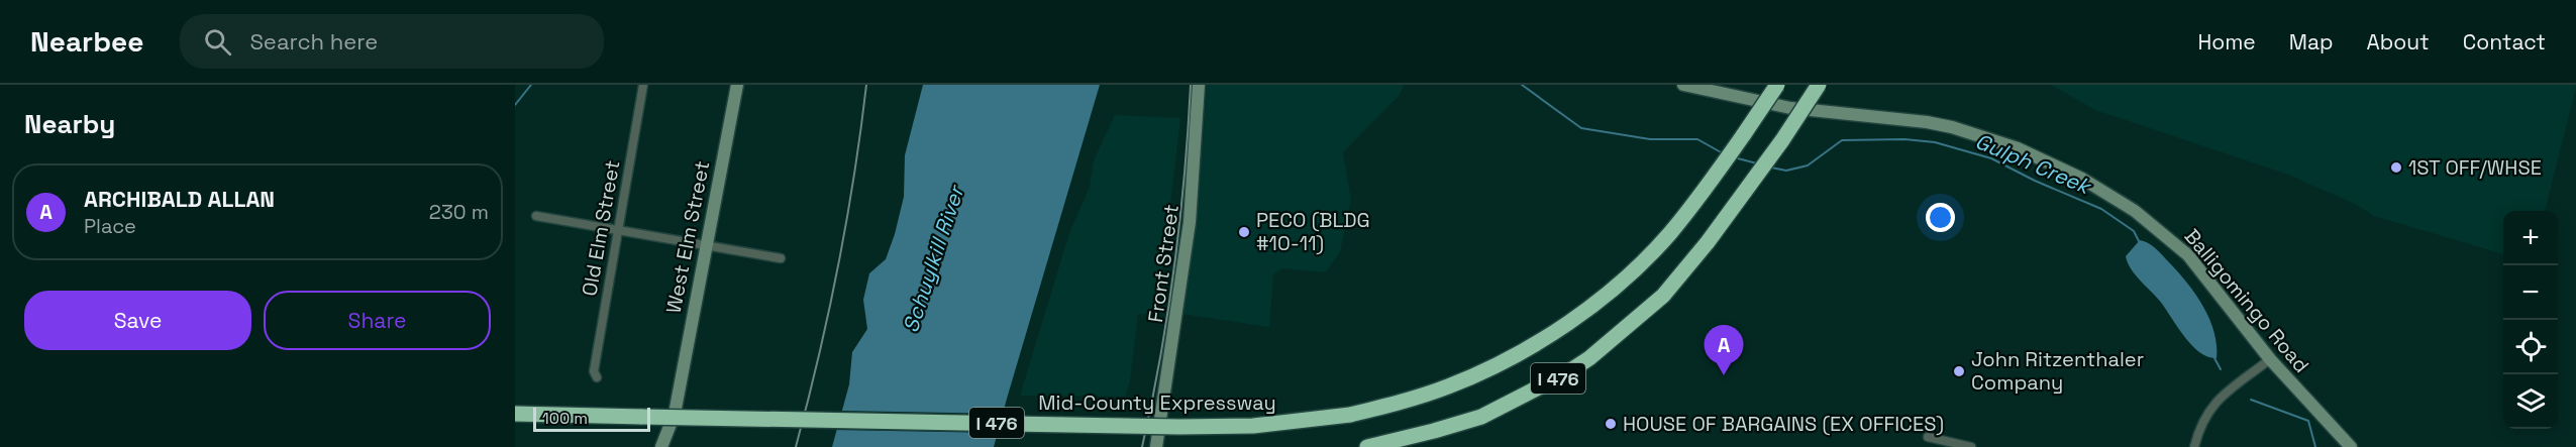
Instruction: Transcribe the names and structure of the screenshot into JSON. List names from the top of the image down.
{
  "streets": {
    "highway": ["I 476", "Mid-County Expressway"],
    "street": [
      "Old Elm Street",
      "West Elm Street",
      "Front Street",
      "Balligomingo Road"
    ]
  },
  "water": ["Gulph Creek", "Schuylkill River"],
  "places": [
    "1ST OFF/WHSE",
    "PECO (BLDG #10-11)",
    "John Ritzenthaler Company",
    "HOUSE OF BARGAINS (EX OFFICES)"
  ],
  "scale_bar": "100 m",
  "page": {
    "header": "Nearbee",
    "search": "Search here",
    "nav": [
      "Home",
      "Map",
      "About",
      "Contact"
    ],
    "heading": "Nearby",
    "list": [
      {
        "mark": "A",
        "name": "ARCHIBALD ALLAN",
        "note": "Place",
        "value": "230 m"
      }
    ],
    "map_buttons": ["+", "−"],
    "buttons": ["Save", "Share"],
    "pins": "A",
    "scale": "100 m"
  }
}
